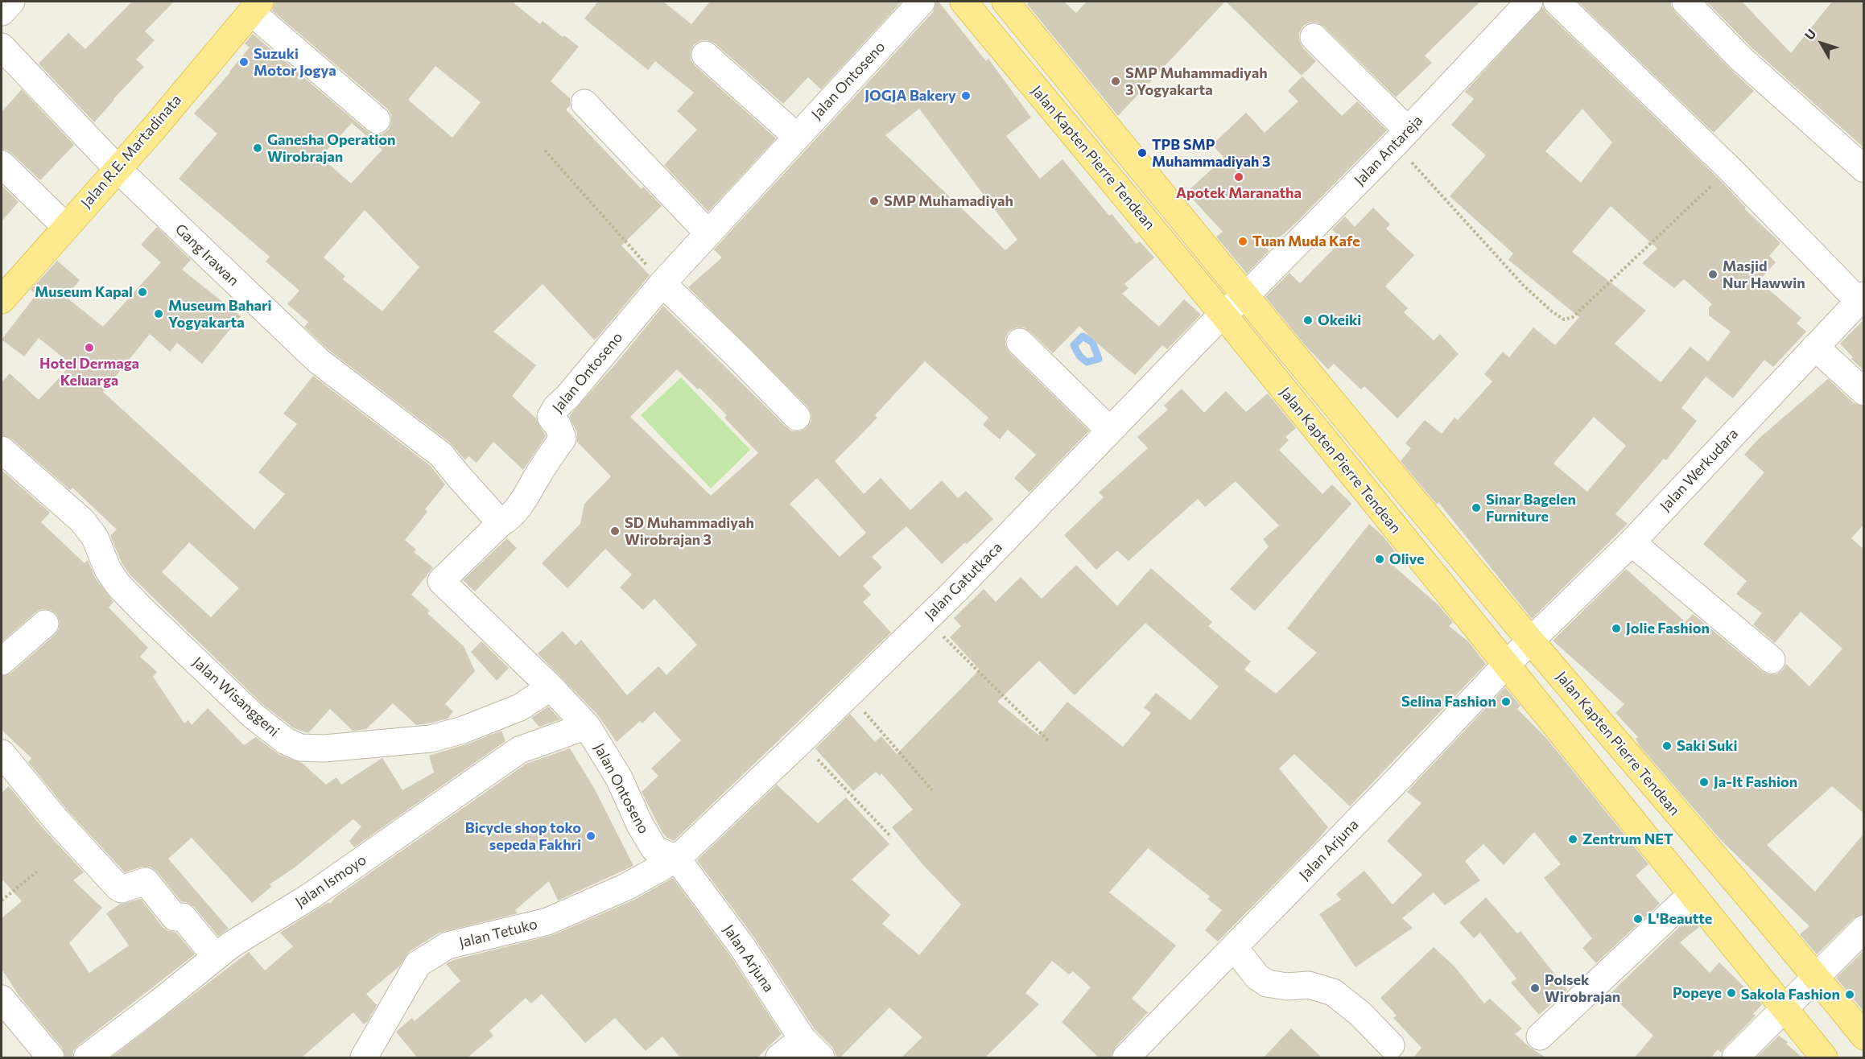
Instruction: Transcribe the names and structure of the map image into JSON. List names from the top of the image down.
{
  "streets": {
    "main road": ["Jalan R.E. Martadinata", "Jalan Kapten Pierre Tendean"],
    "street": [
      "Jalan Ontoseno",
      "Jalan Antareja",
      "Gang Irawan",
      "Jalan Werkudara",
      "Jalan Gatutkaca",
      "Jalan Wisanggeni",
      "Jalan Arjuna",
      "Jalan Ismoyo",
      "Jalan Tetuko"
    ]
  },
  "crossings": [
    ["Jalan Ontoseno", "Gang Irawan"],
    ["Jalan Ontoseno", "Jalan Gatutkaca"],
    ["Jalan Ontoseno", "Jalan Wisanggeni"],
    ["Jalan Ontoseno", "Jalan Arjuna"],
    ["Jalan Ontoseno", "Jalan Ismoyo"],
    ["Jalan Ontoseno", "Jalan Tetuko"],
    ["Jalan Antareja", "Jalan Kapten Pierre Tendean"],
    ["Jalan Antareja", "Jalan Gatutkaca"],
    ["Jalan R.E. Martadinata", "Gang Irawan"],
    ["Jalan Kapten Pierre Tendean", "Jalan Werkudara"],
    ["Jalan Kapten Pierre Tendean", "Jalan Gatutkaca"],
    ["Jalan Kapten Pierre Tendean", "Jalan Arjuna"],
    ["Jalan Werkudara", "Jalan Arjuna"],
    ["Jalan Gatutkaca", "Jalan Arjuna"],
    ["Jalan Gatutkaca", "Jalan Tetuko"],
    ["Jalan Arjuna", "Jalan Tetuko"]
  ],
  "places": [
    "Suzuki Motor Jogya",
    "SMP Muhammadiyah 3 Yogyakarta",
    "JOGJA Bakery",
    "Ganesha Operation Wirobrajan",
    "TPB SMP Muhammadiyah 3",
    "Apotek Maranatha",
    "SMP Muhamadiyah",
    "Tuan Muda Kafe",
    "Masjid Nur Hawwin",
    "Museum Kapal",
    "Museum Bahari Yogyakarta",
    "Okeiki",
    "Hotel Dermaga Keluarga",
    "Sinar Bagelen Furniture",
    "SD Muhammadiyah Wirobrajan 3",
    "Olive",
    "Jolie Fashion",
    "Selina Fashion",
    "Saki Suki",
    "Ja-It Fashion",
    "Bicycle shop toko sepeda Fakhri",
    "Zentrum NET",
    "L'Beautte",
    "Polsek Wirobrajan",
    "Popeye",
    "Sakola Fashion"
  ],
  "north": "top left"
}
